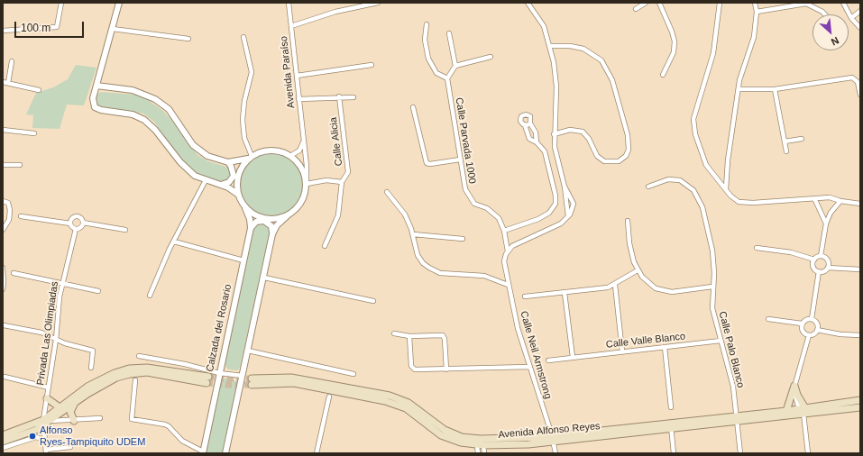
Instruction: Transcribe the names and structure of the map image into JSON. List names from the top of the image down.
{
  "streets": {
    "main road": ["Avenida Alfonso Reyes"],
    "street": [
      "Avenida Paraíso",
      "Calle Parvada 1000",
      "Calle Alicia",
      "Calzada del Rosario",
      "Privada Las Olimpiadas",
      "Calle Valle Blanco",
      "Calle Palo Blanco",
      "Calle Neil Armstrong"
    ]
  },
  "crossings": [
    ["Avenida Paraíso", "Calzada del Rosario"],
    ["Calle Parvada 1000", "Calle Neil Armstrong"],
    ["Calle Valle Blanco", "Calle Palo Blanco"],
    ["Calle Palo Blanco", "Avenida Alfonso Reyes"],
    ["Calle Neil Armstrong", "Avenida Alfonso Reyes"]
  ],
  "places": ["Alfonso Ryes-Tampiquito UDEM"],
  "scale_bar": "100 m",
  "north": "bottom right"
}
